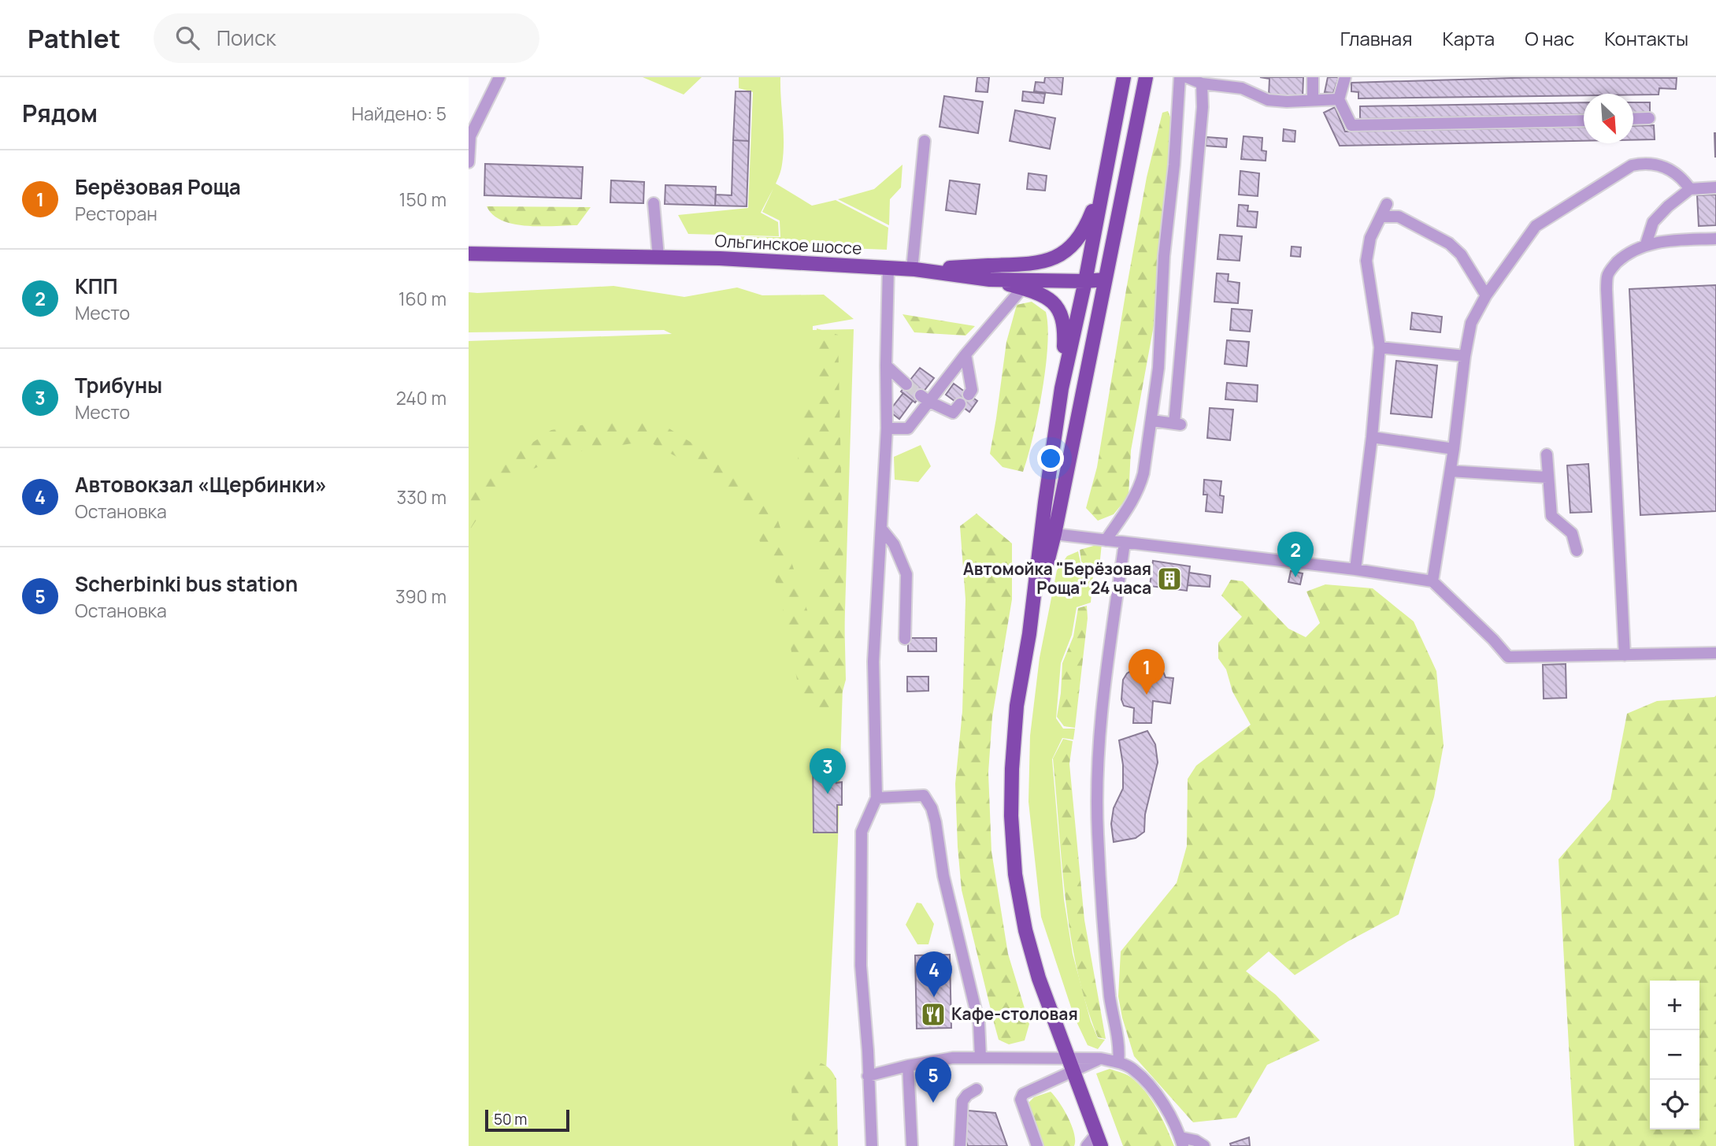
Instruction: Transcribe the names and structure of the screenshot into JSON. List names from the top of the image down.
{
  "streets": {
    "main road": ["Ольгинское шоссе"]
  },
  "places": {
    "building": ["Автомойка \"Берёзовая Роща\" 24 часа"],
    "restaurant": ["Кафе-столовая"]
  },
  "scale_bar": "50 m",
  "north": "bottom right",
  "page": {
    "header": "Pathlet",
    "search": "Поиск",
    "nav": [
      "Главная",
      "Карта",
      "О нас",
      "Контакты"
    ],
    "heading": ["Рядом", "Найдено: 5"],
    "list": [
      {
        "mark": "1",
        "name": "Берёзовая Роща",
        "note": "Ресторан",
        "value": "150 m"
      },
      {
        "mark": "2",
        "name": "КПП",
        "note": "Место",
        "value": "160 m"
      },
      {
        "mark": "3",
        "name": "Трибуны",
        "note": "Место",
        "value": "240 m"
      },
      {
        "mark": "4",
        "name": "Автовокзал «Щербинки»",
        "note": "Остановка",
        "value": "330 m"
      },
      {
        "mark": "5",
        "name": "Scherbinki bus station",
        "note": "Остановка",
        "value": "390 m"
      }
    ],
    "pins": [
      "2",
      "1",
      "3",
      "4",
      "5"
    ],
    "map_buttons": ["+", "−"],
    "scale": "50 m"
  }
}
